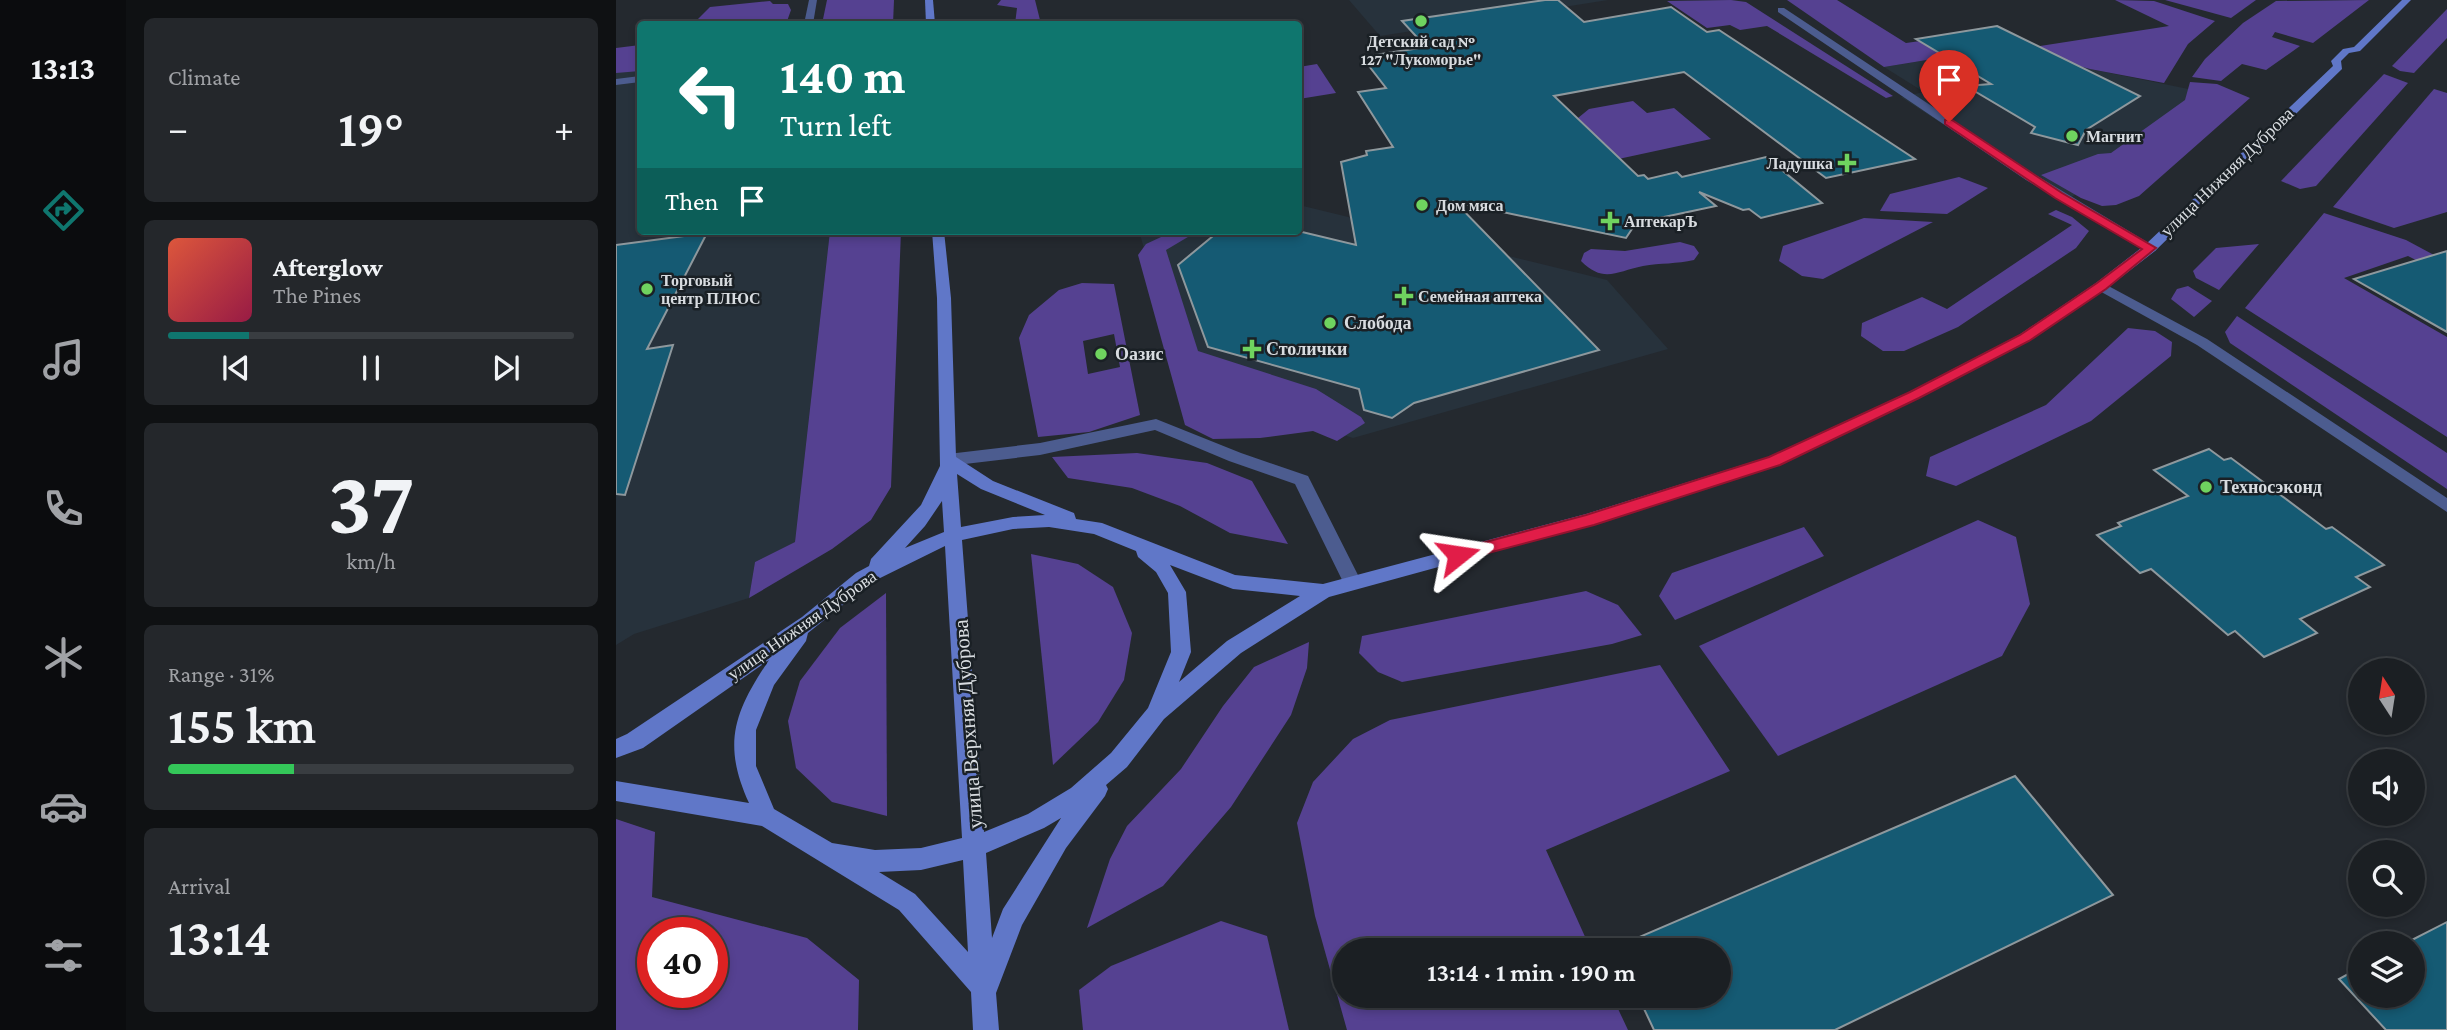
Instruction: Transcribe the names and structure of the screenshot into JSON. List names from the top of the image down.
{
  "streets": {
    "street": ["улица Нижняя Дуброва", "улица Верхняя Дуброва"]
  },
  "crossings": [
    ["улица Нижняя Дуброва", "улица Верхняя Дуброва"]
  ],
  "places": {
    "other": [
      "Детский сад № 127 \"Лукоморье\"",
      "Магнит",
      "Дом мяса",
      "Торговый центр ПЛЮС",
      "Слобода",
      "Оазис",
      "Техносэконд"
    ],
    "health": [
      "Ладушка",
      "АптекарЪ",
      "Семейная аптека",
      "Столички"
    ]
  },
  "north": "top",
  "page": {
    "tabs": "13:13",
    "tile": [
      "Climate",
      ["37", "km/h"],
      ["Range · 31%", "155 km"],
      ["Arrival", "13:14"]
    ],
    "turn": ["140 m", "Turn left"],
    "heat": ["−", "19°", "+"],
    "then": "Then",
    "song": ["Afterglow", "The Pines"],
    "limit": "40",
    "trip": "13:14 · 1 min · 190 m"
  }
}
